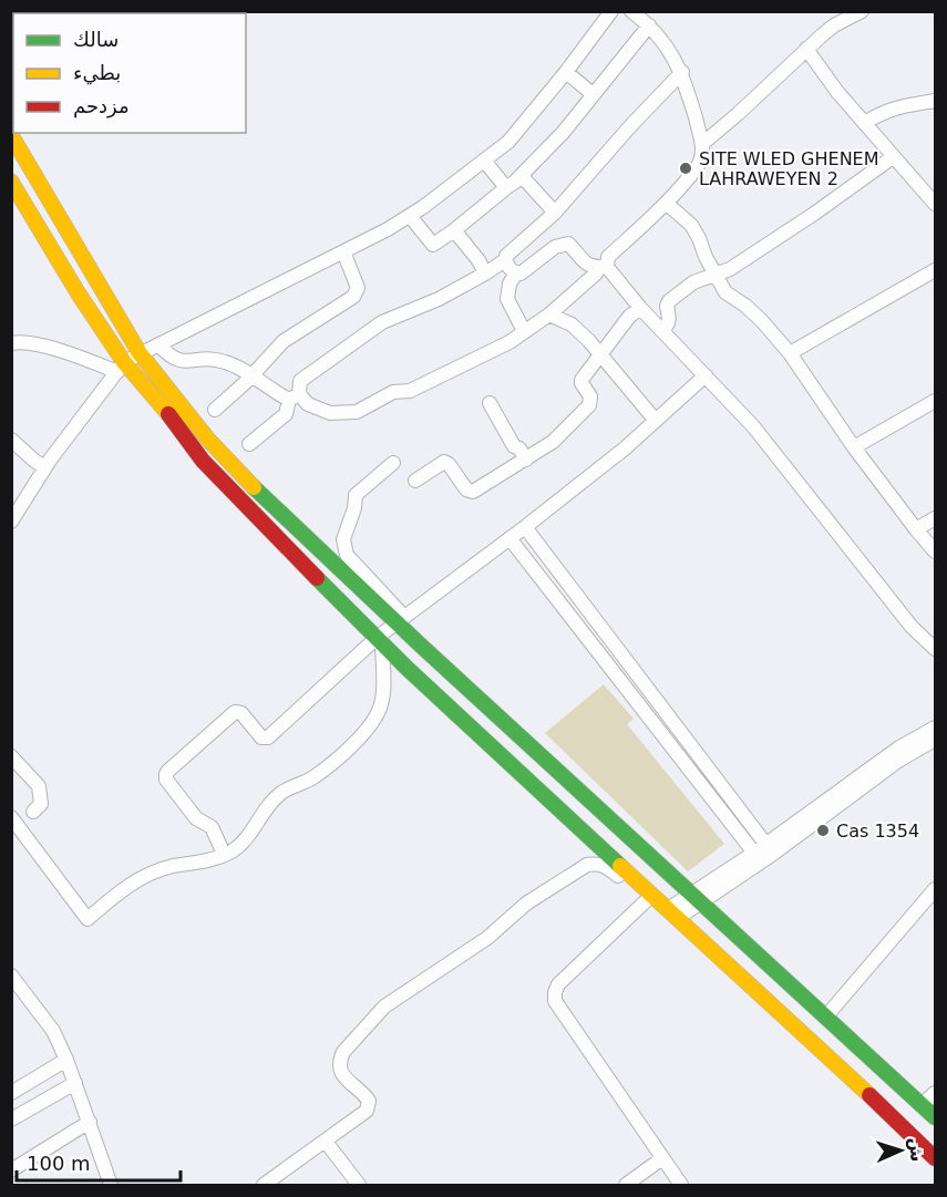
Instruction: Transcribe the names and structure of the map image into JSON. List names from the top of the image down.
{
  "places": ["SITE WLED GHENEM LAHRAWEYEN 2", "Cas 1354"],
  "legend": ["سالك", "بطيء", "مزدحم"],
  "scale_bar": "100 m",
  "north": "right"
}
